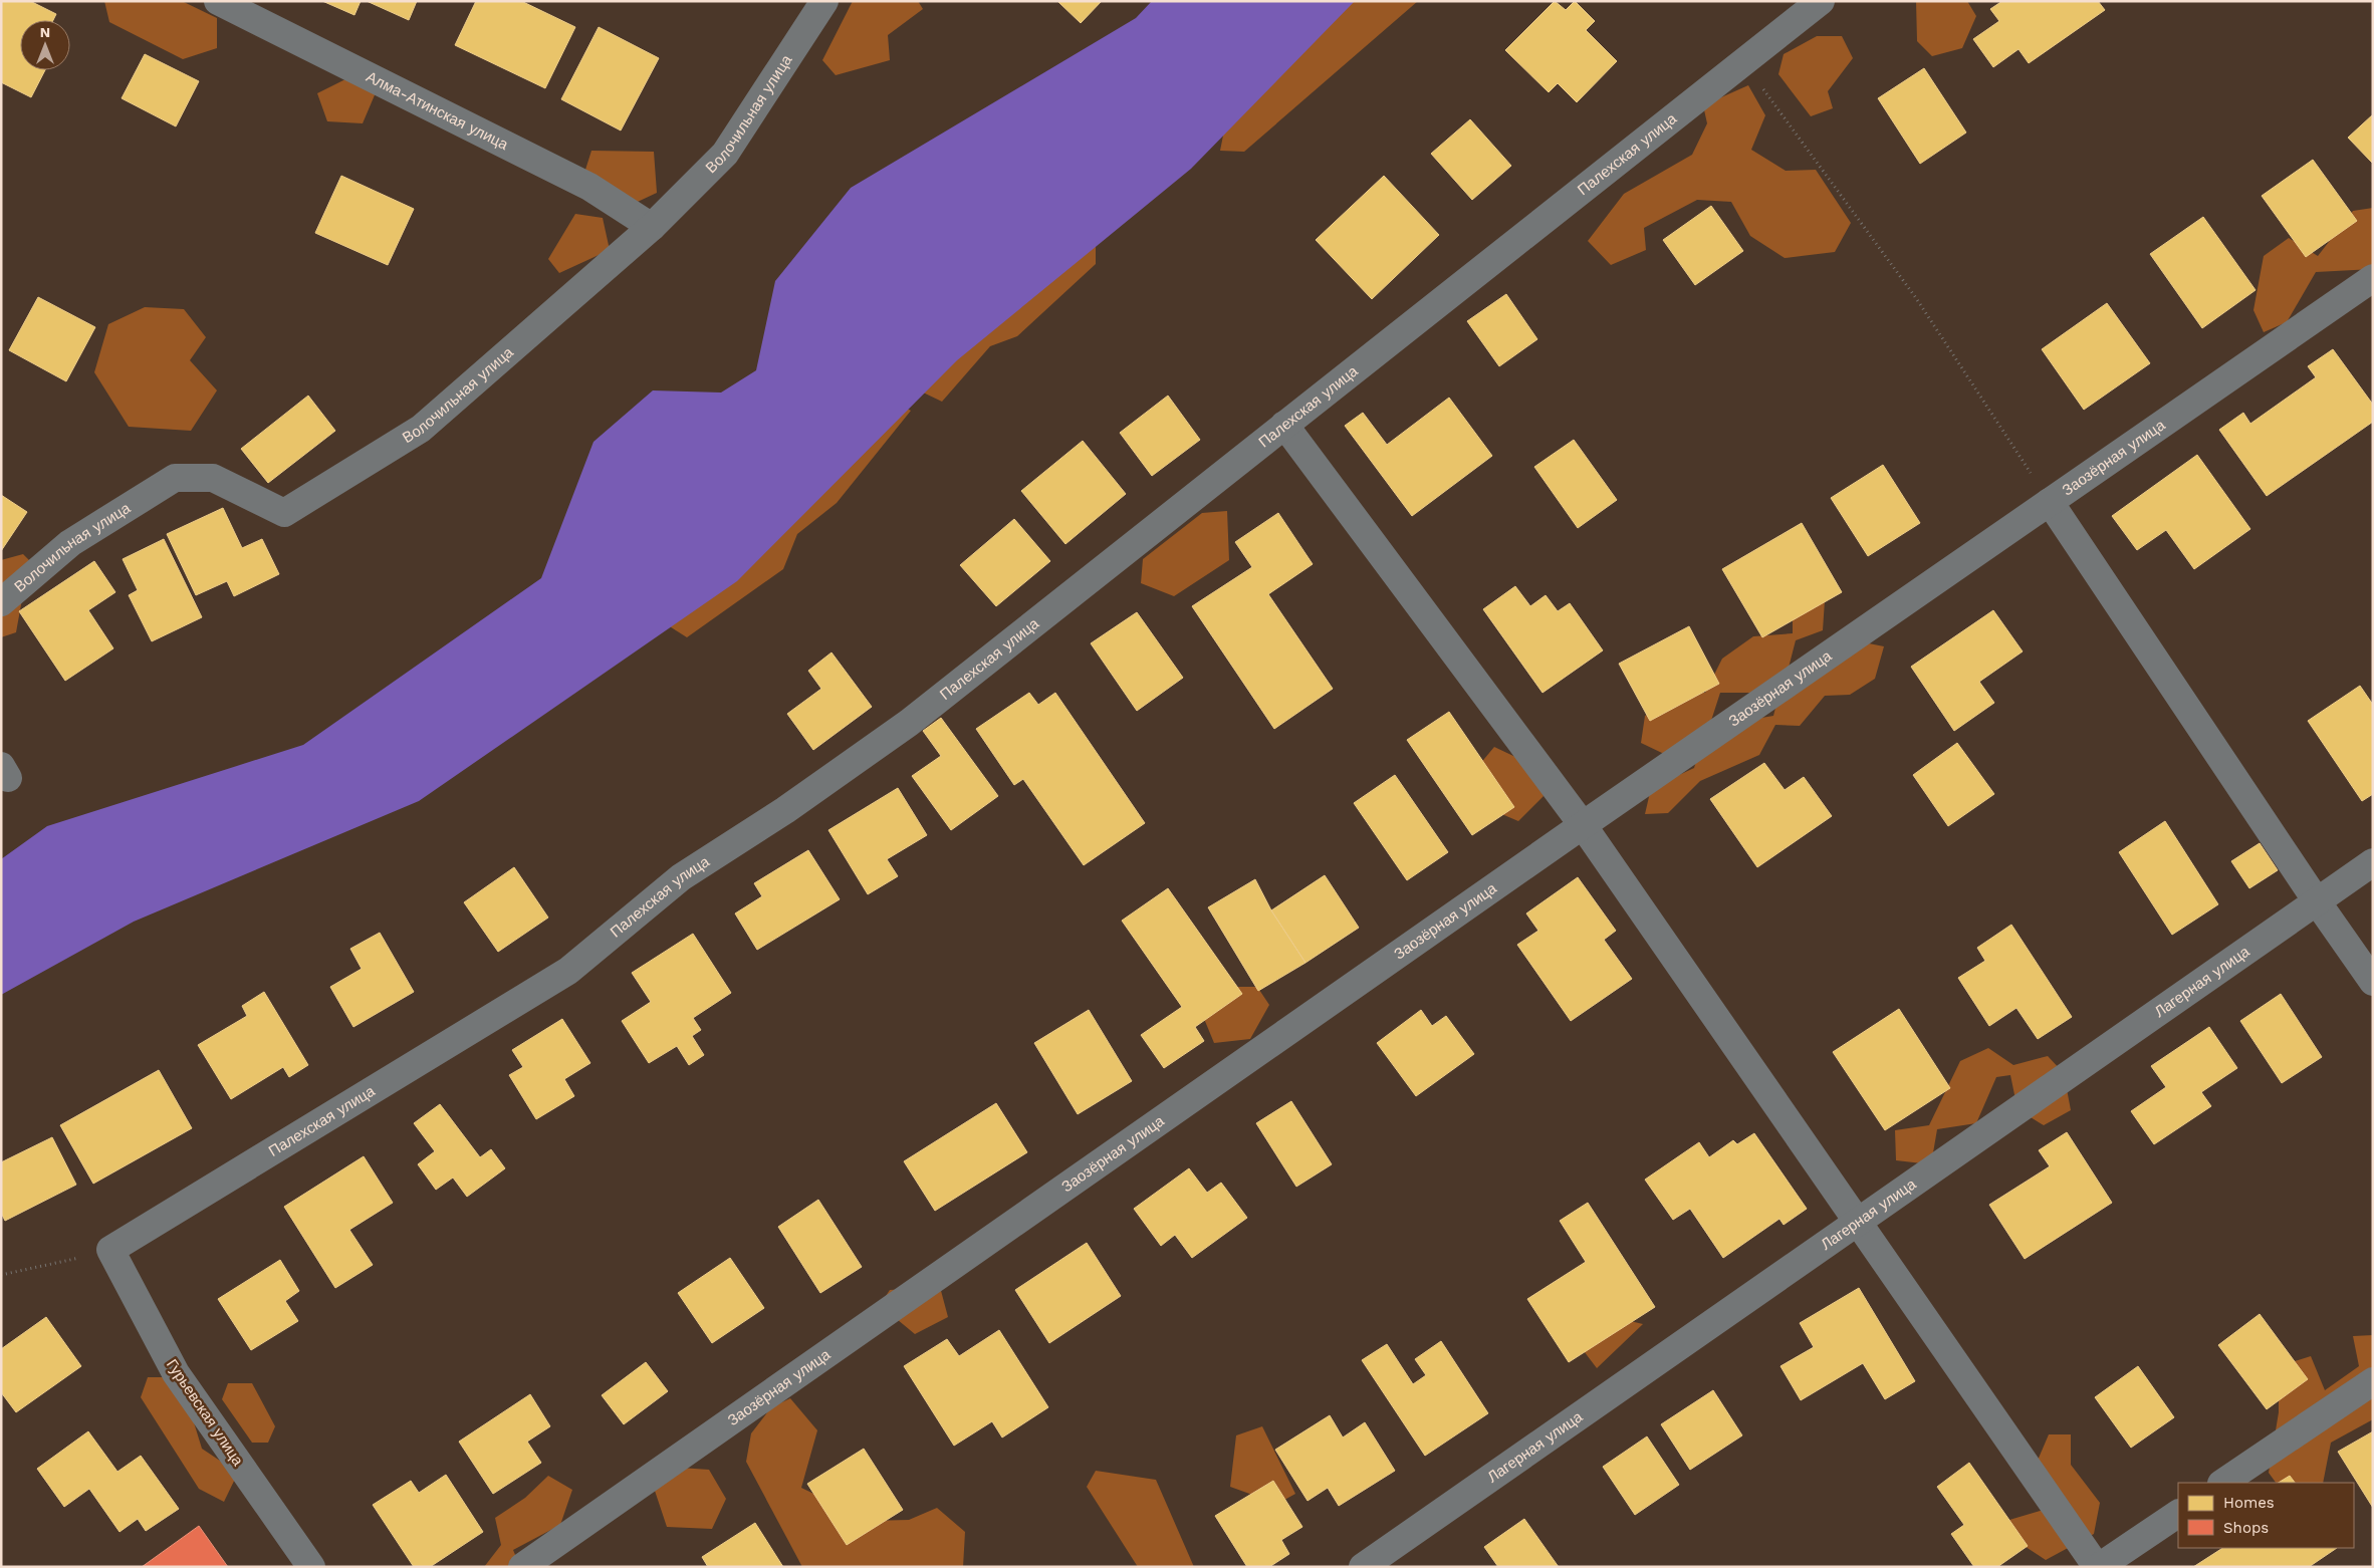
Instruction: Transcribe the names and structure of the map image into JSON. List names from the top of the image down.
{
  "streets": {
    "street": [
      "Алма-Атинская улица",
      "Волочильная улица",
      "Палехская улица",
      "Заозёрная улица",
      "Лагерная улица",
      "Гурьевская улица"
    ]
  },
  "crossings": [
    ["Алма-Атинская улица", "Волочильная улица"],
    ["Палехская улица", "Гурьевская улица"]
  ],
  "legend": ["Homes", "Shops"],
  "north": "top"
}
